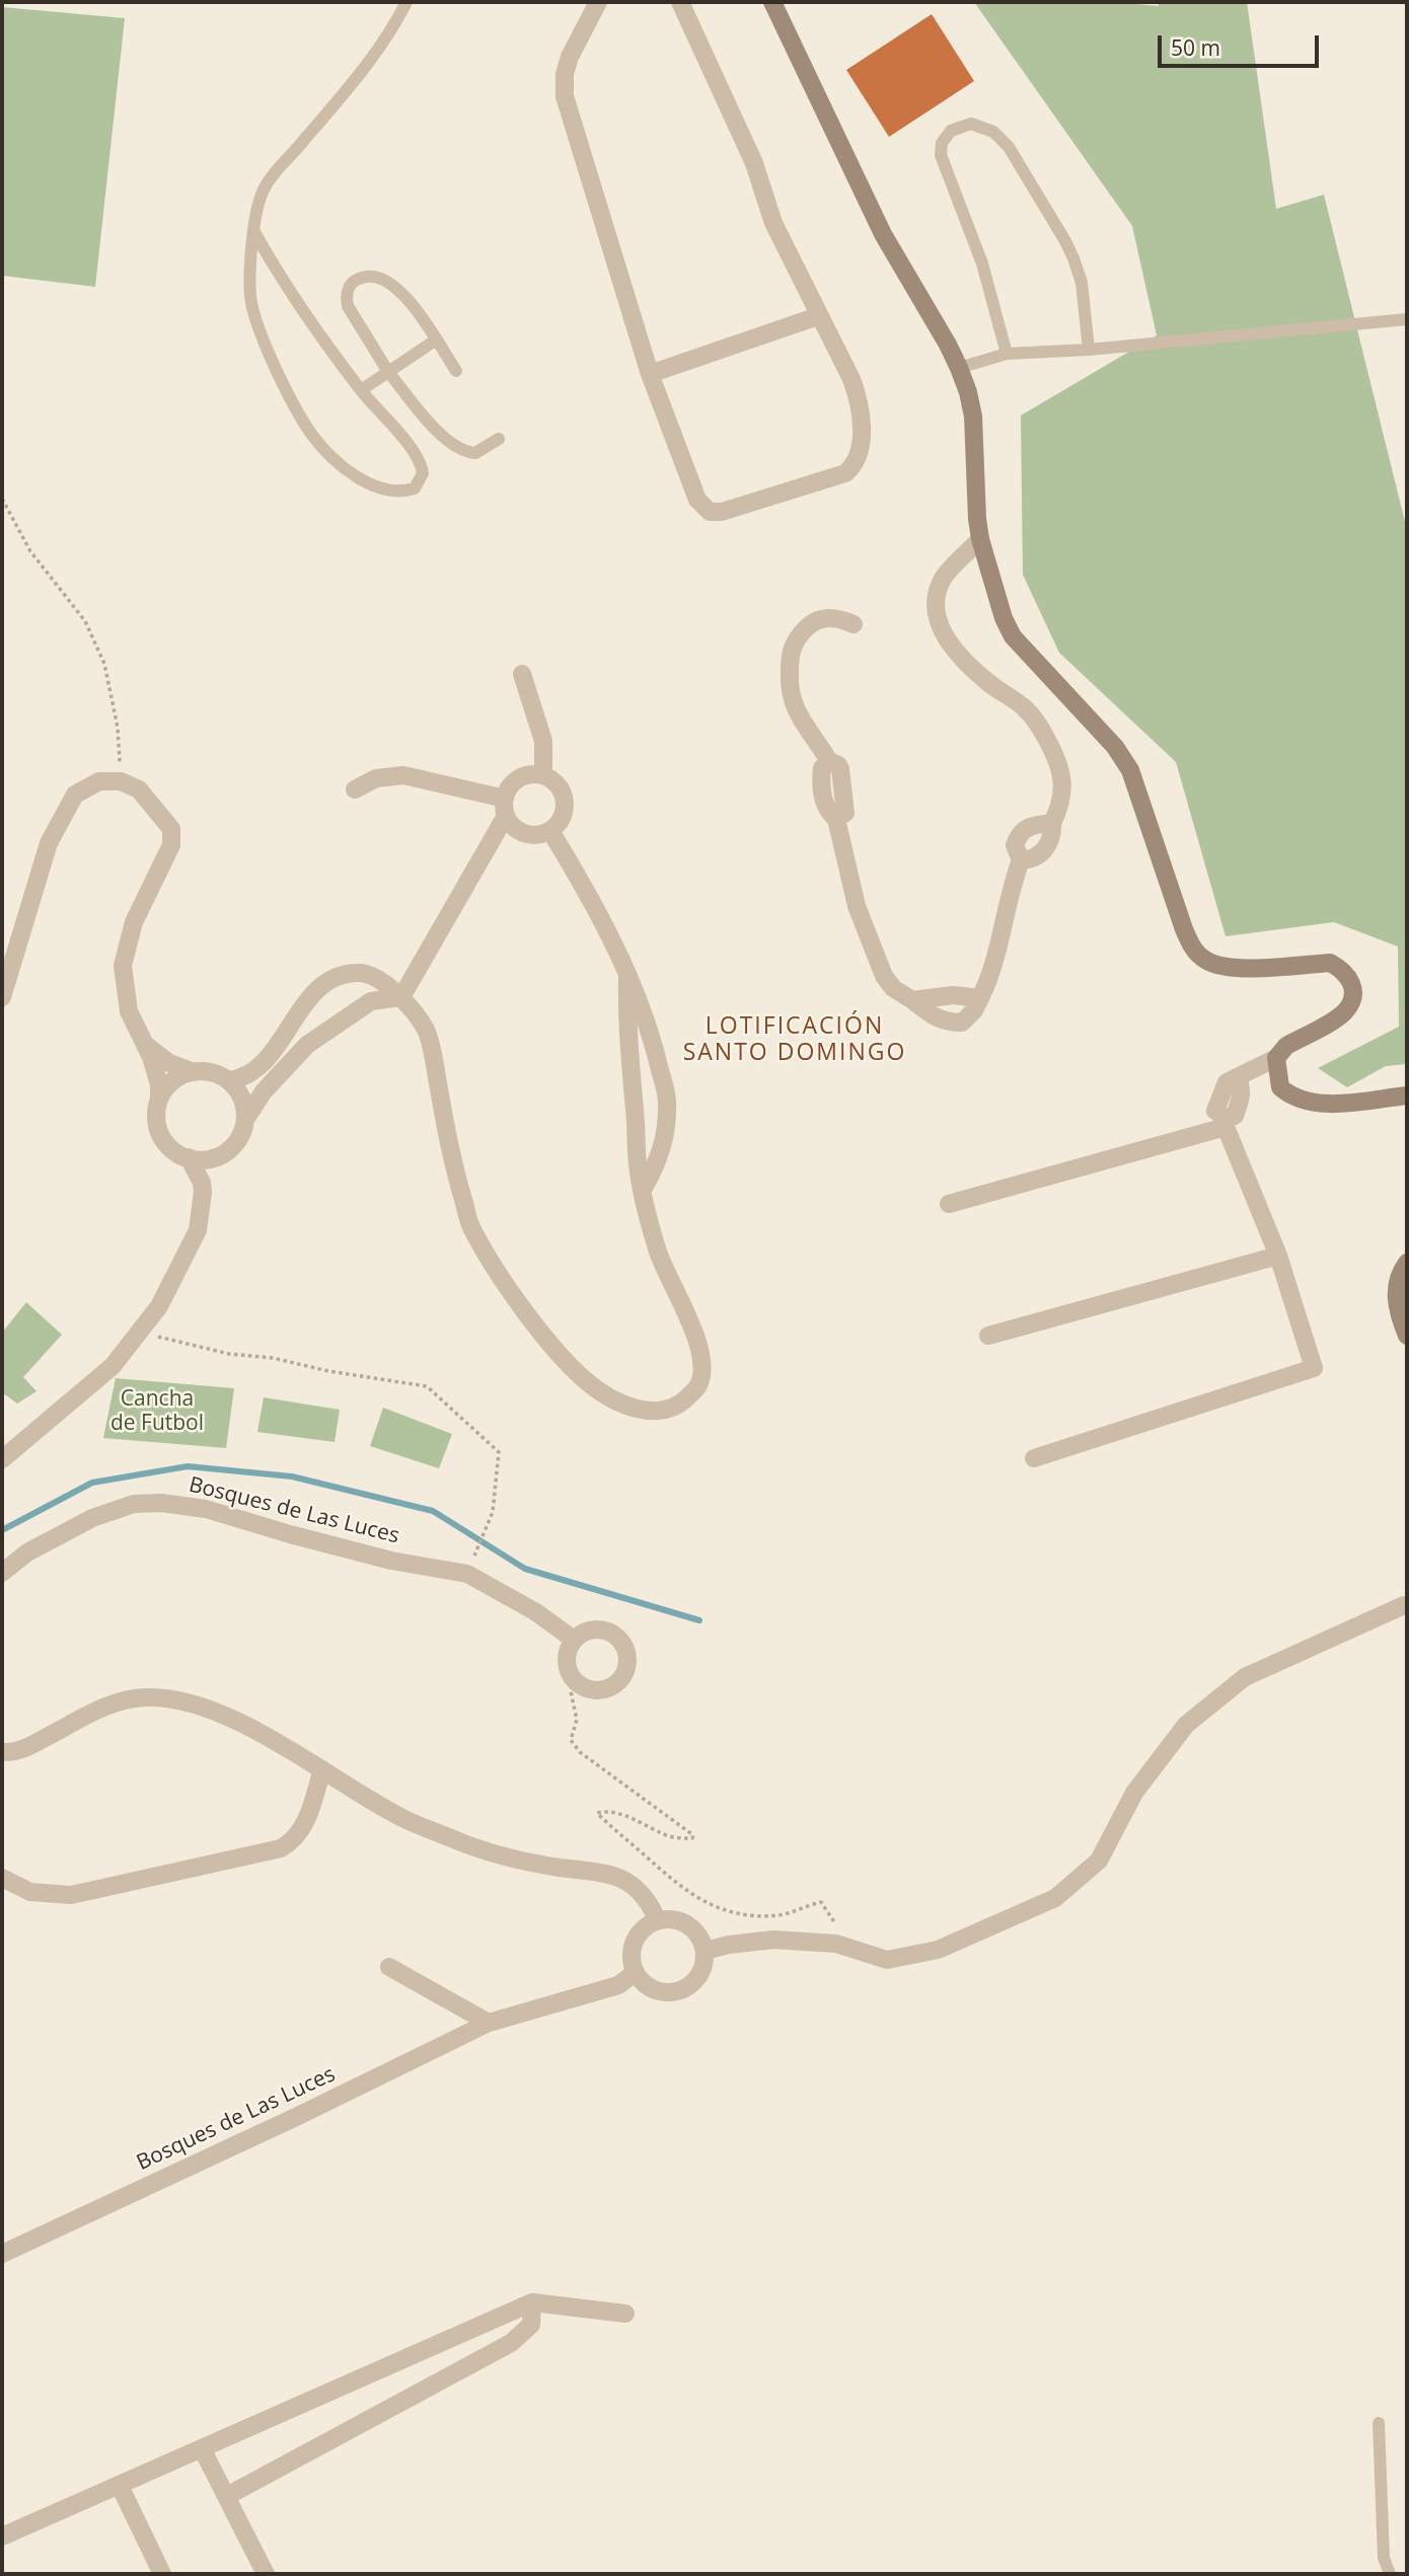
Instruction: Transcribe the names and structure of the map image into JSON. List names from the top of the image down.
{
  "streets": {
    "street": ["Bosques de Las Luces"]
  },
  "districts": ["LOTIFICACIÓN SANTO DOMINGO"],
  "parks": ["Cancha de Futbol"],
  "scale_bar": "50 m"
}
